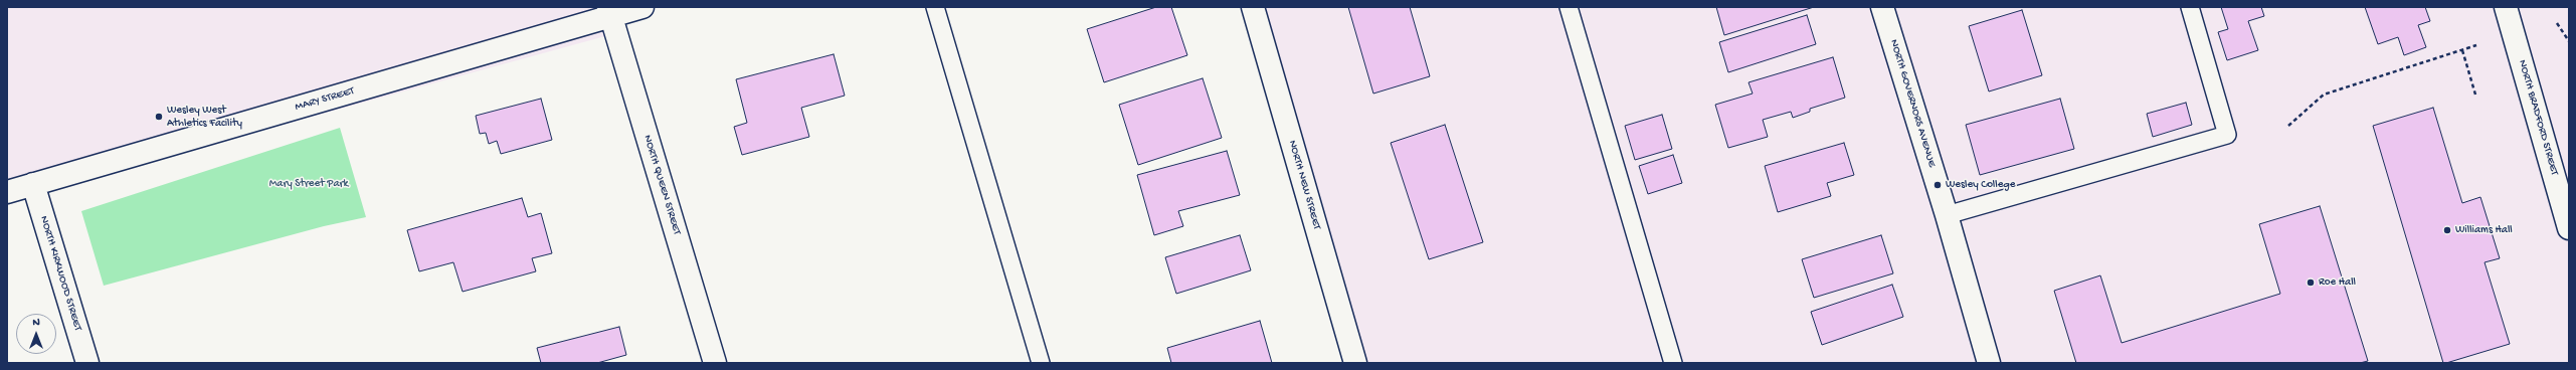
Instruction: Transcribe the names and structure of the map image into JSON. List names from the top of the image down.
{
  "streets": {
    "street": [
      "MARY STREET",
      "NORTH GOVERNORS AVENUE",
      "NORTH BRADFORD STREET",
      "NORTH QUEEN STREET",
      "NORTH NEW STREET",
      "NORTH KIRKWOOD STREET"
    ]
  },
  "crossings": [
    ["MARY STREET", "NORTH QUEEN STREET"],
    ["MARY STREET", "NORTH KIRKWOOD STREET"]
  ],
  "parks": ["Mary Street Park"],
  "places": [
    "Wesley West Athletics Facility",
    "Wesley College",
    "Williams Hall",
    "Roe Hall"
  ],
  "north": "top"
}
